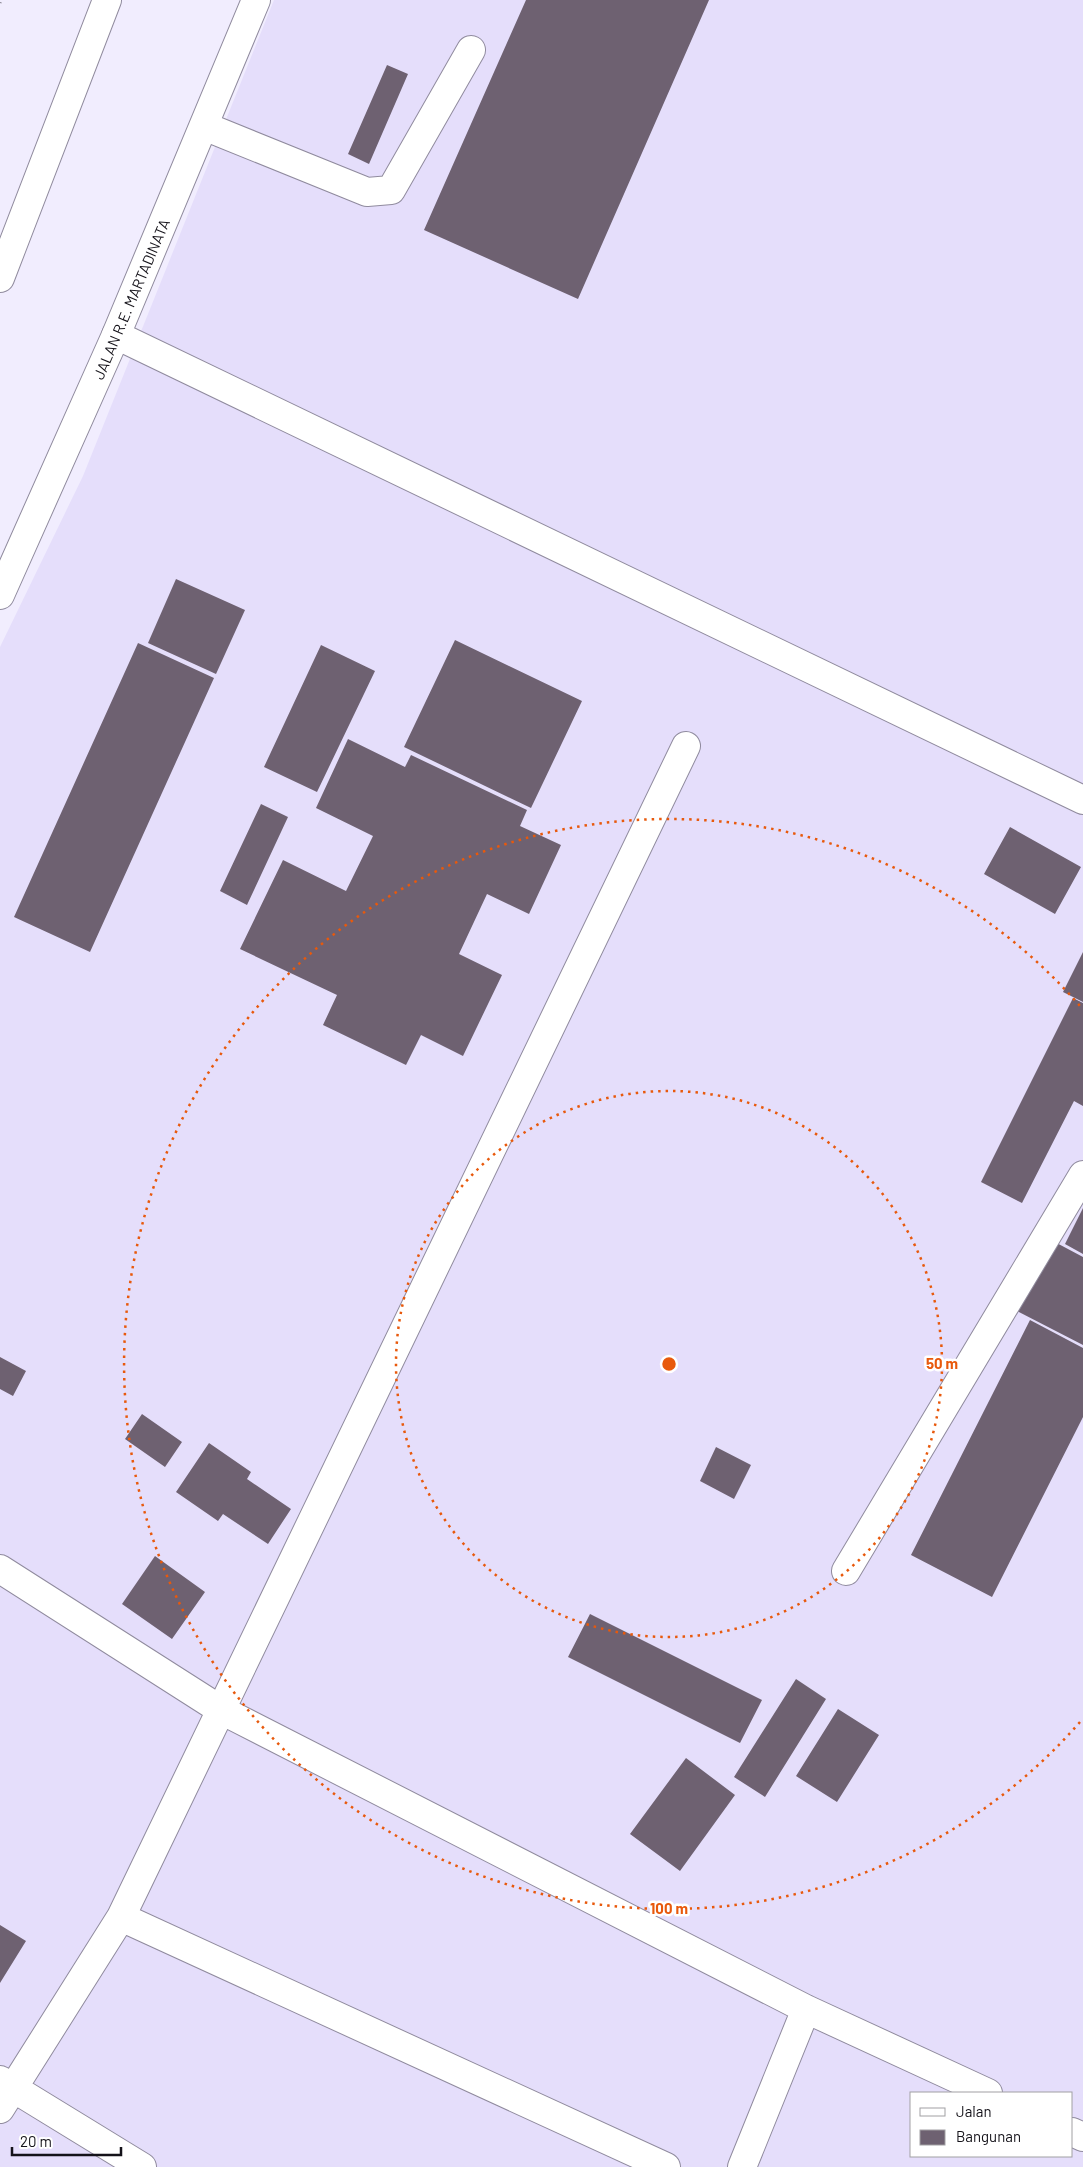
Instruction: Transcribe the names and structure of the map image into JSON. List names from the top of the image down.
{
  "streets": {
    "main road": ["JALAN R.E. MARTADINATA"]
  },
  "legend": ["Jalan", "Bangunan"],
  "scale_bar": "20 m",
  "rings": ["50 m", "100 m"]
}
